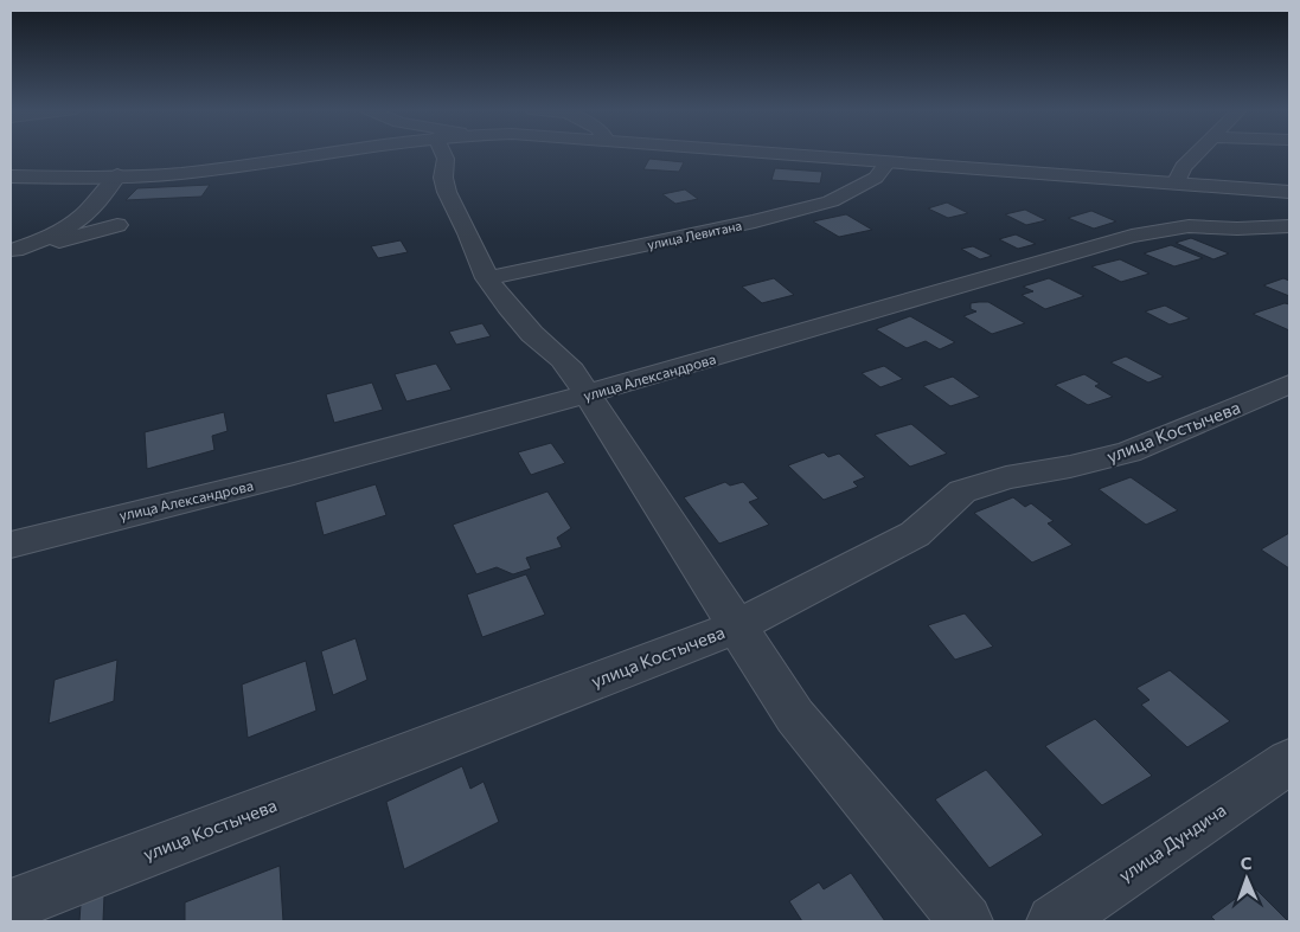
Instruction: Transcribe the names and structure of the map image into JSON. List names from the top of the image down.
{
  "streets": {
    "street": [
      "улица Левитана",
      "улица Александрова",
      "улица Костычева",
      "улица Дундича"
    ]
  },
  "north": "top"
}
